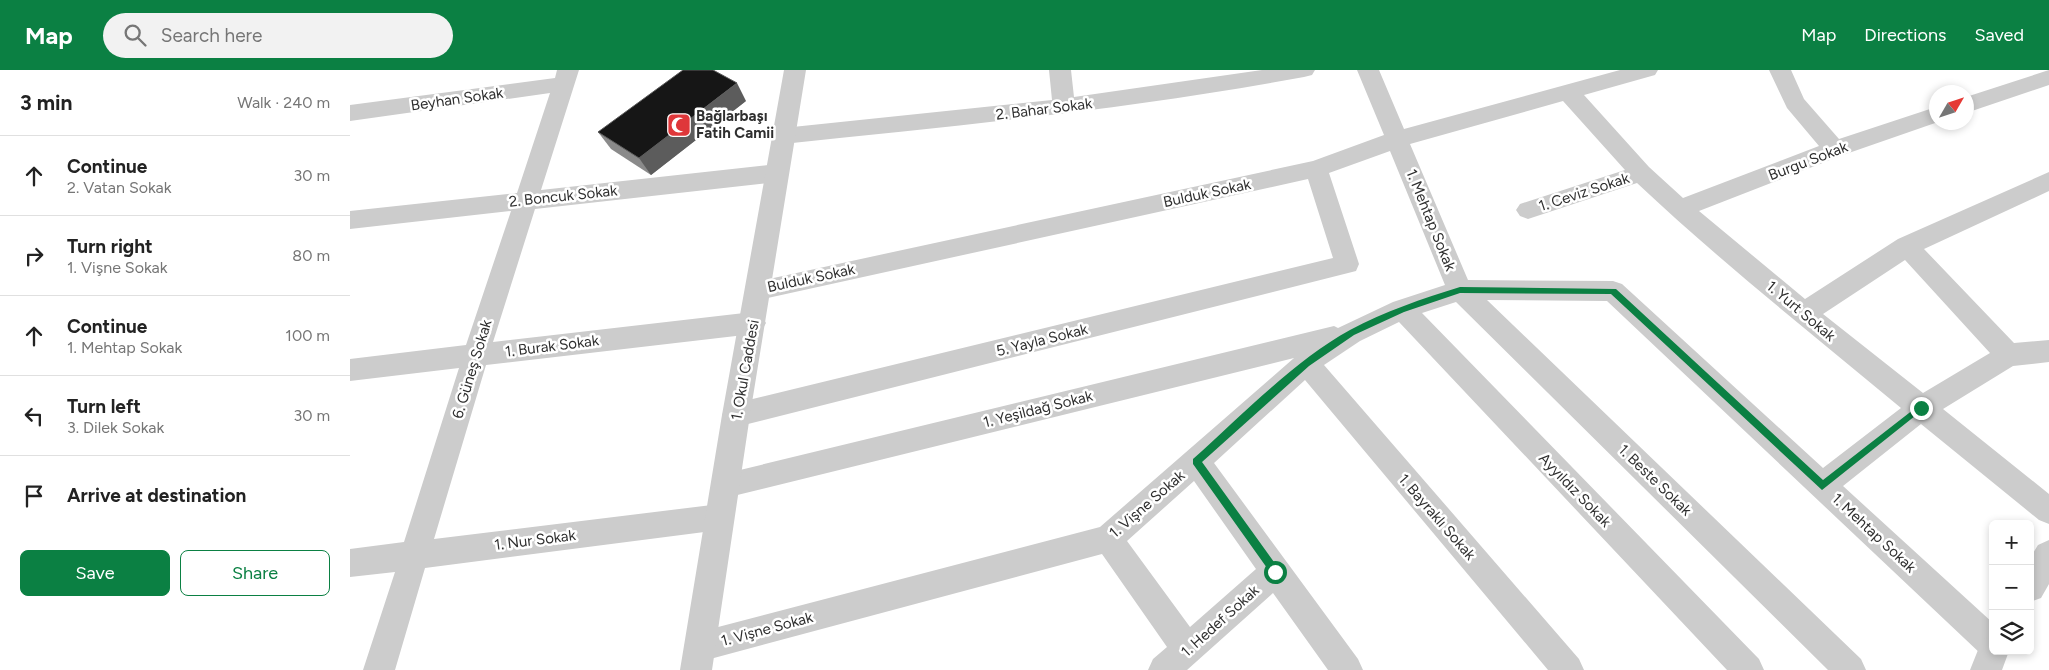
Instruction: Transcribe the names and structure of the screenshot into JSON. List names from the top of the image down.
{
  "streets": {
    "street": [
      "Beyhan Sokak",
      "2. Bahar Sokak",
      "Burgu Sokak",
      "1. Ceviz Sokak",
      "Bulduk Sokak",
      "2. Boncuk Sokak",
      "1. Mehtap Sokak",
      "1. Yurt Sokak",
      "5. Yayla Sokak",
      "1. Burak Sokak",
      "6. Güneş Sokak",
      "1. Okul Caddesi",
      "1. Yeşildağ Sokak",
      "1. Beste Sokak",
      "Ayyıldız Sokak",
      "1. Vişne Sokak",
      "1. Bayraklı Sokak",
      "1. Nur Sokak",
      "1. Hedef Sokak"
    ]
  },
  "crossings": [
    ["Beyhan Sokak", "6. Güneş Sokak"],
    ["2. Bahar Sokak", "1. Okul Caddesi"],
    ["Burgu Sokak", "1. Yurt Sokak"],
    ["1. Ceviz Sokak", "1. Yurt Sokak"],
    ["Bulduk Sokak", "1. Mehtap Sokak"],
    ["Bulduk Sokak", "1. Yurt Sokak"],
    ["Bulduk Sokak", "5. Yayla Sokak"],
    ["Bulduk Sokak", "1. Okul Caddesi"],
    ["2. Boncuk Sokak", "6. Güneş Sokak"],
    ["2. Boncuk Sokak", "1. Okul Caddesi"],
    ["1. Mehtap Sokak", "1. Beste Sokak"],
    ["1. Mehtap Sokak", "1. Vişne Sokak"],
    ["5. Yayla Sokak", "1. Okul Caddesi"],
    ["1. Burak Sokak", "6. Güneş Sokak"],
    ["1. Burak Sokak", "1. Okul Caddesi"],
    ["6. Güneş Sokak", "1. Nur Sokak"],
    ["1. Okul Caddesi", "1. Yeşildağ Sokak"],
    ["1. Okul Caddesi", "1. Vişne Sokak"],
    ["1. Okul Caddesi", "1. Nur Sokak"],
    ["1. Yeşildağ Sokak", "1. Vişne Sokak"],
    ["1. Beste Sokak", "1. Vişne Sokak"],
    ["Ayyıldız Sokak", "1. Vişne Sokak"],
    ["1. Vişne Sokak", "1. Bayraklı Sokak"]
  ],
  "places": {
    "mosque": ["Bağlarbaşı Fatih Camii"]
  },
  "north": "top right",
  "page": {
    "header": "Map",
    "search": "Search here",
    "nav": ["Map", "Directions", "Saved"],
    "heading": ["3 min", "Walk · 240 m"],
    "list": [
      ["Continue", "2. Vatan Sokak", "30 m"],
      ["Turn right", "1. Vişne Sokak", "80 m"],
      ["Continue", "1. Mehtap Sokak", "100 m"],
      ["Turn left", "3. Dilek Sokak", "30 m"],
      "Arrive at destination"
    ],
    "map_buttons": ["+", "−"],
    "buttons": ["Save", "Share"]
  }
}
